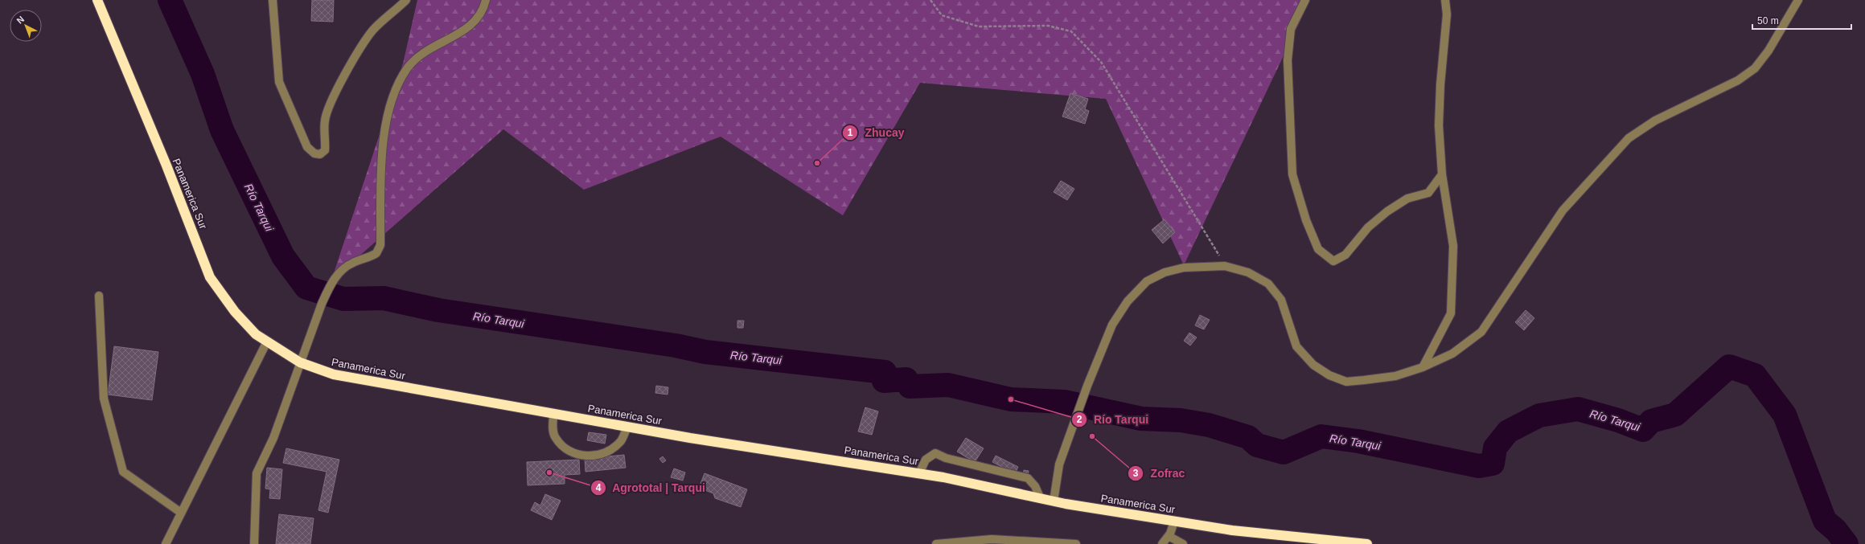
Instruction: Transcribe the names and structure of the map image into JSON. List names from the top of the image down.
{
  "streets": {
    "highway": ["Panamerica Sur"]
  },
  "water": ["Río Tarqui"],
  "places": [
    "Zhucay",
    "Río Tarqui",
    "Zofrac",
    "Agrototal | Tarqui"
  ],
  "scale_bar": "50 m",
  "north": "top left"
}
